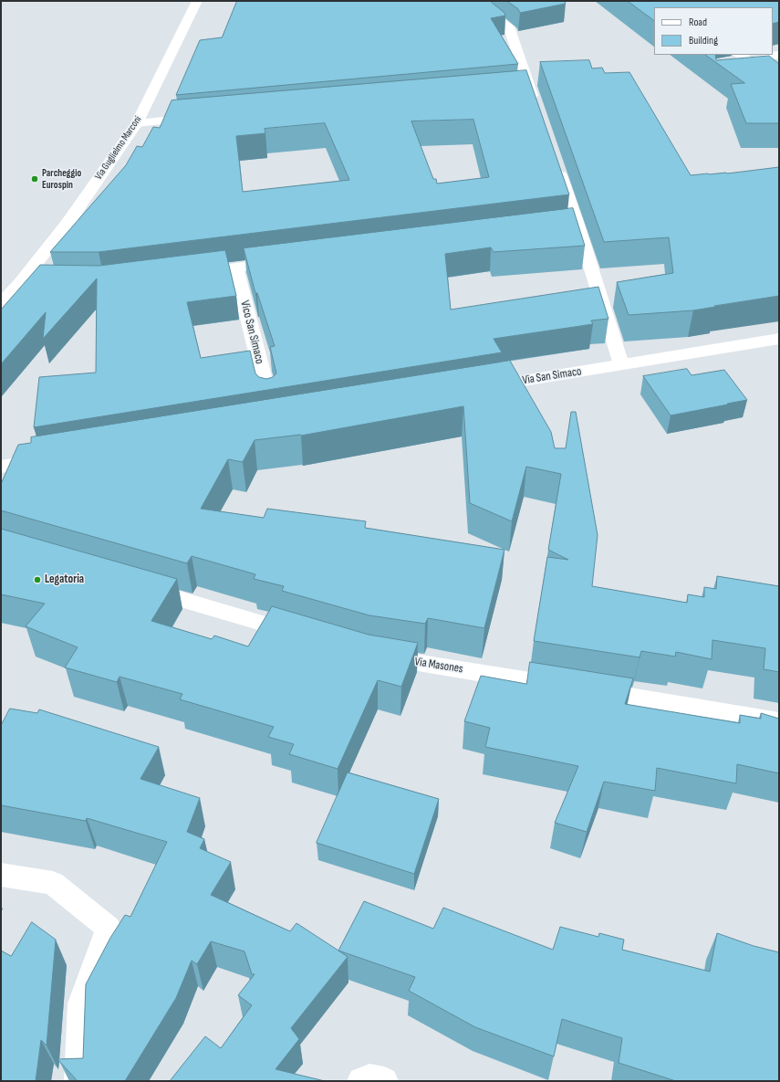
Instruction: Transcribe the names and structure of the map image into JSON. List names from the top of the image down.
{
  "streets": {
    "street": [
      "Via Guglielmo Marconi",
      "Vico San Simaco",
      "Via San Simaco",
      "Via Masones"
    ]
  },
  "places": ["Parcheggio Eurospin", "Legatoria"],
  "legend": ["Road", "Building"]
}
